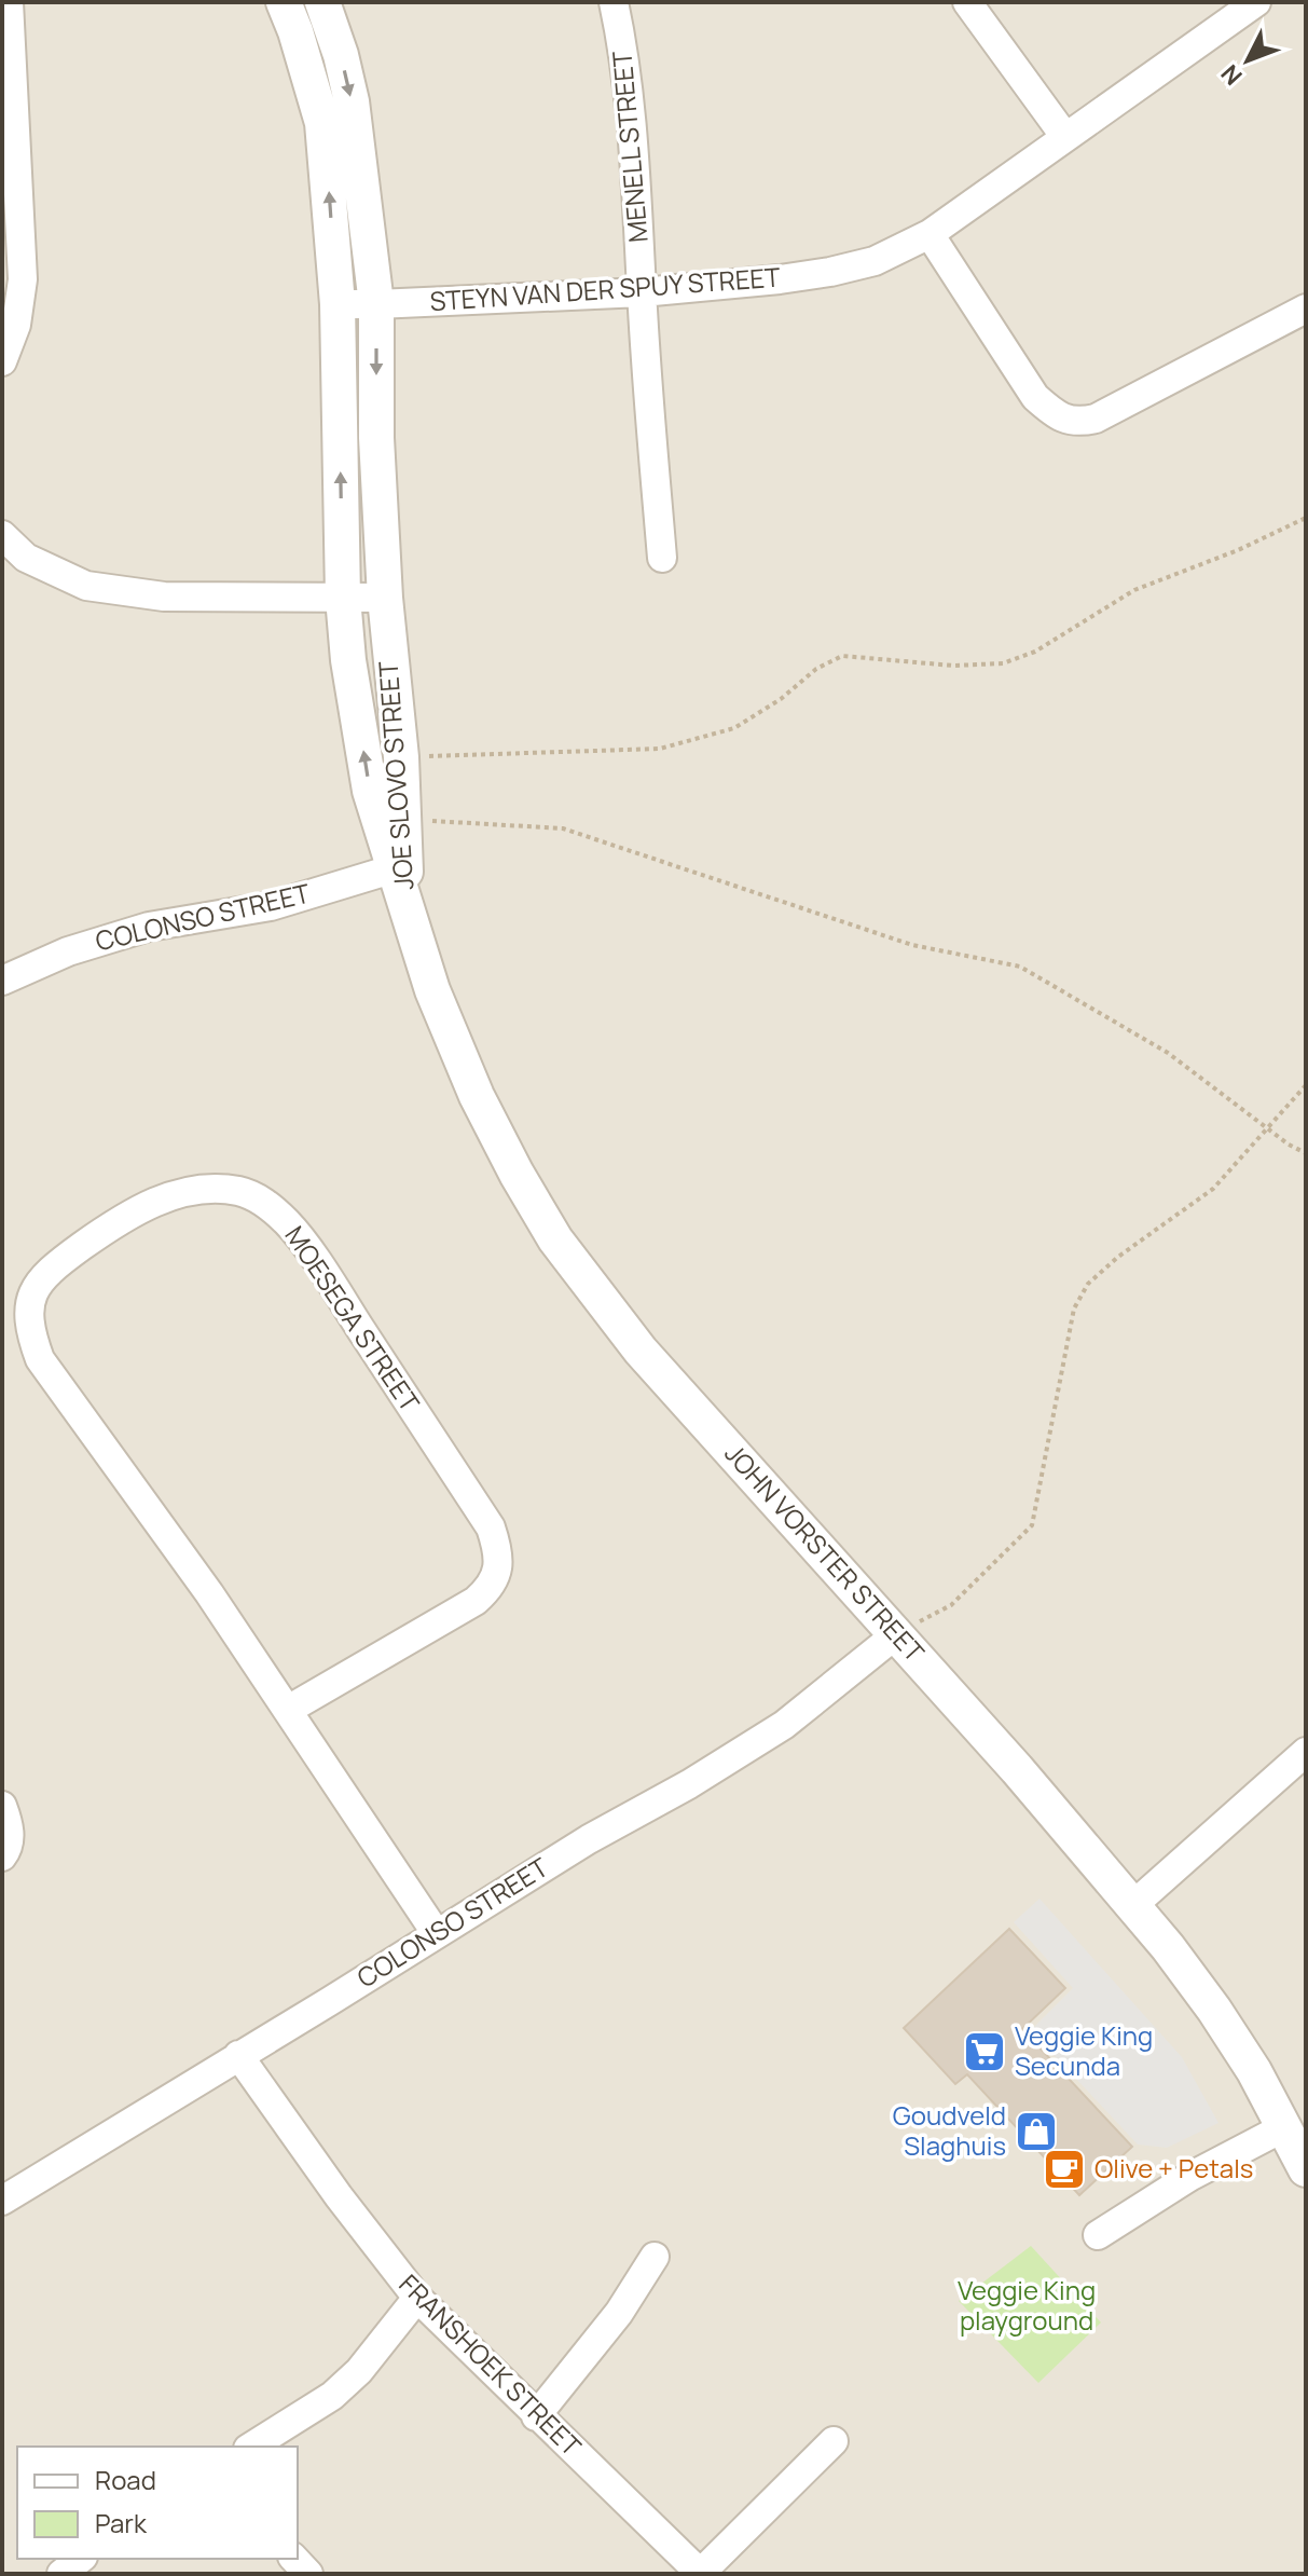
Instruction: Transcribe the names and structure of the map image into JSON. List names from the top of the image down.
{
  "streets": {
    "street": [
      "MENELL STREET",
      "STEYN VAN DER SPUY STREET",
      "JOE SLOVO STREET",
      "COLONSO STREET",
      "MOESEGA STREET",
      "JOHN VORSTER STREET",
      "FRANSHOEK STREET"
    ]
  },
  "crossings": [
    ["MENELL STREET", "STEYN VAN DER SPUY STREET"],
    ["STEYN VAN DER SPUY STREET", "JOE SLOVO STREET"],
    ["JOE SLOVO STREET", "COLONSO STREET"],
    ["JOE SLOVO STREET", "JOHN VORSTER STREET"],
    ["COLONSO STREET", "MOESEGA STREET"],
    ["COLONSO STREET", "JOHN VORSTER STREET"],
    ["COLONSO STREET", "FRANSHOEK STREET"]
  ],
  "parks": ["Veggie King playground"],
  "places": {
    "supermarket": ["Veggie King Secunda"],
    "shop": ["Goudveld Slaghuis"],
    "cafe": ["Olive + Petals"]
  },
  "legend": ["Road", "Park"],
  "north": "bottom left"
}
